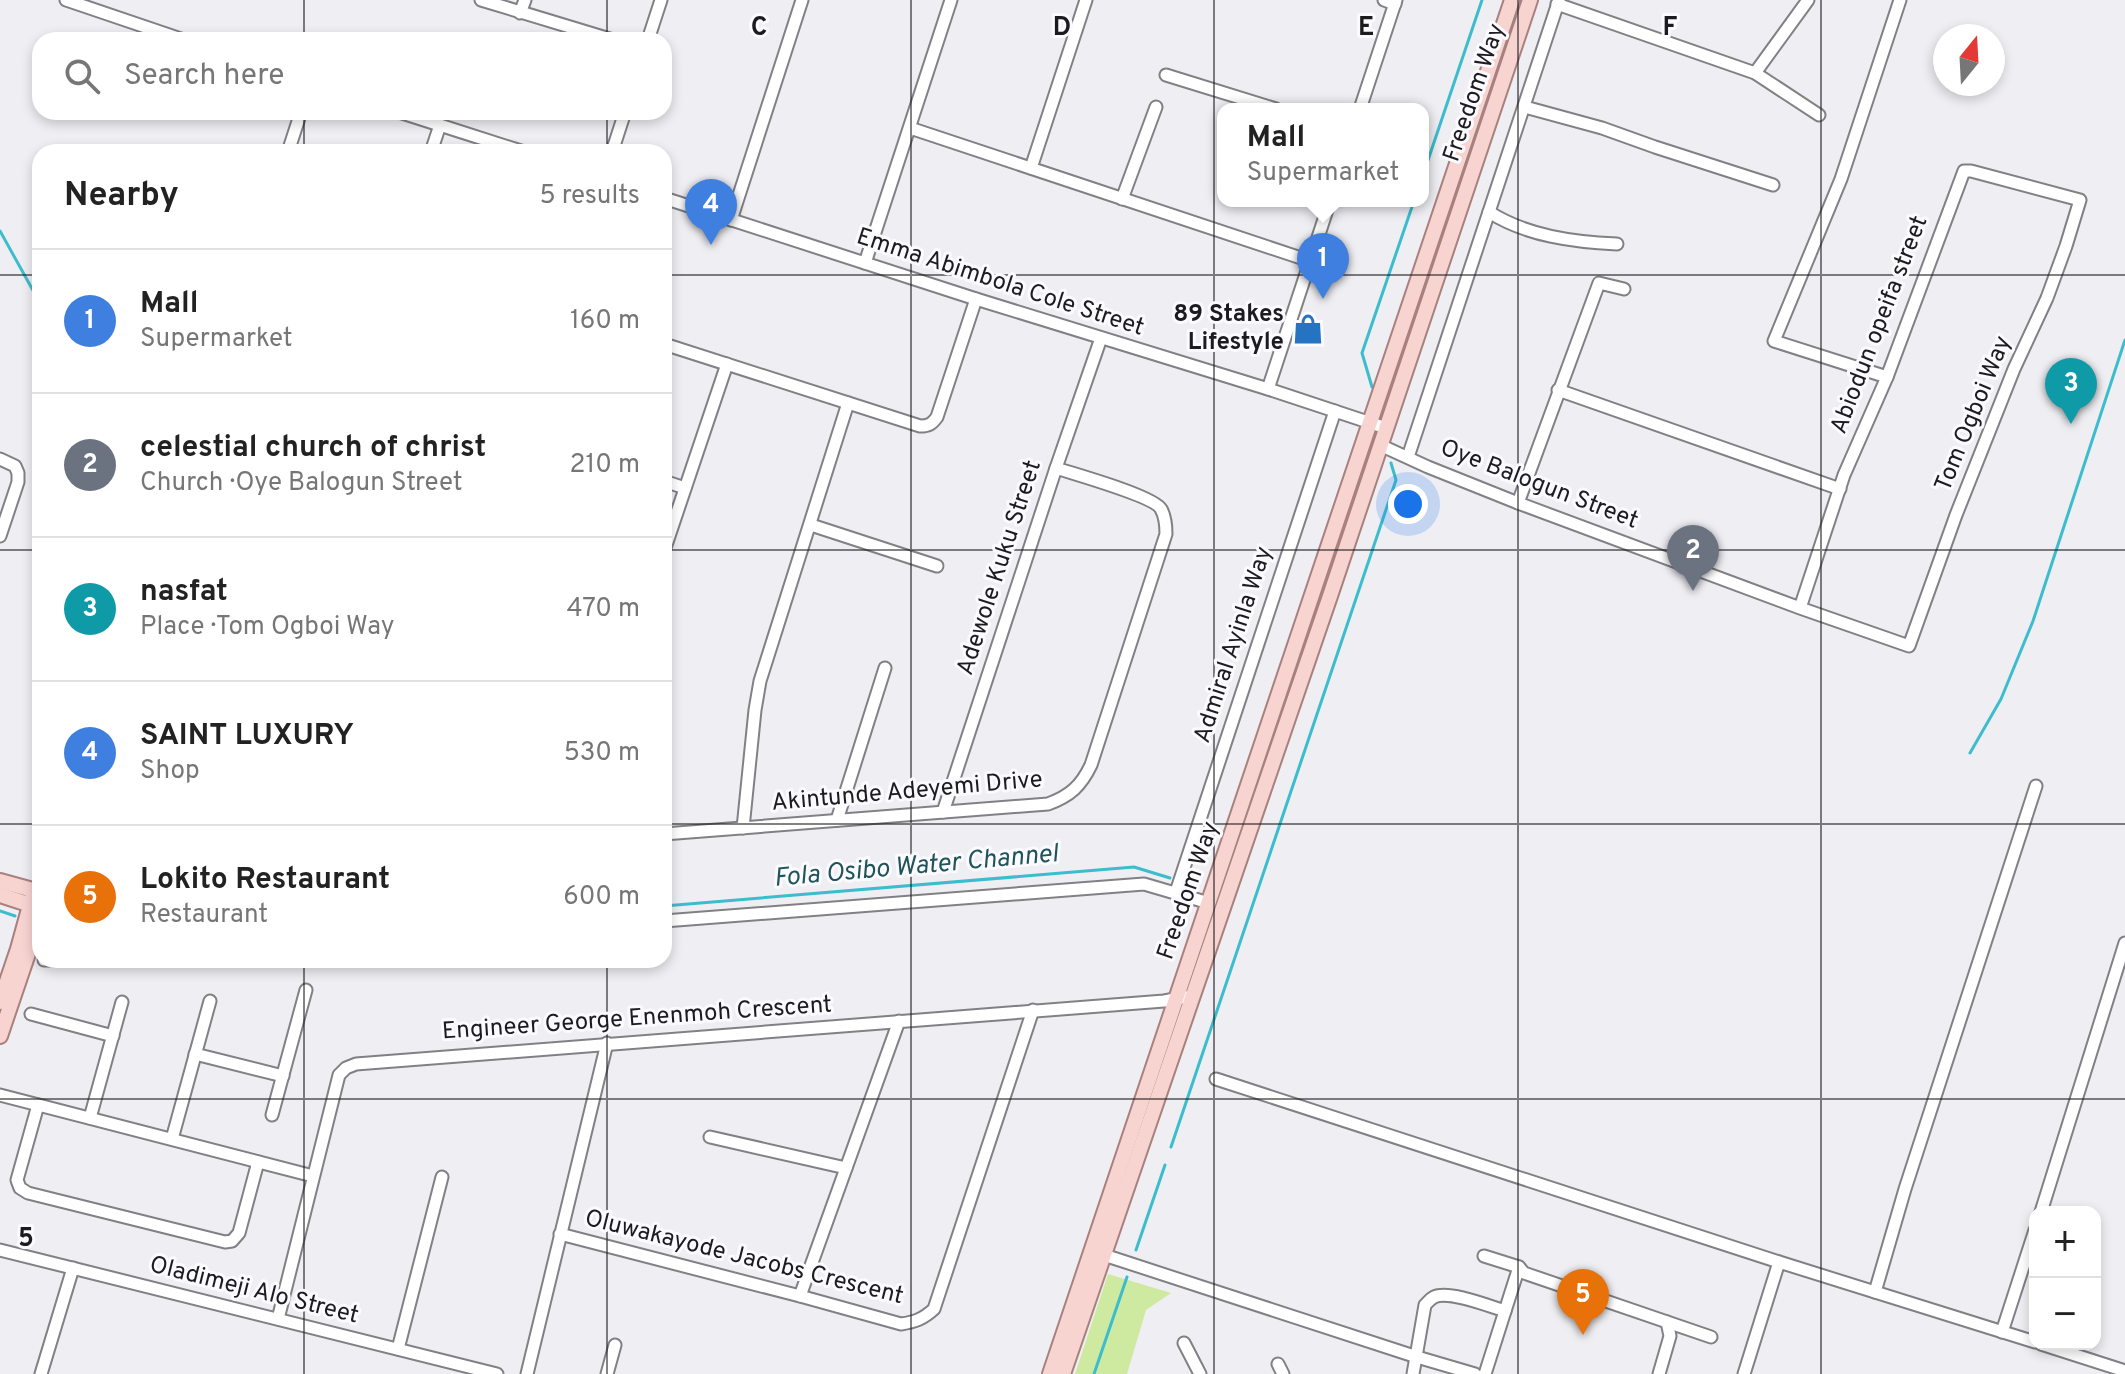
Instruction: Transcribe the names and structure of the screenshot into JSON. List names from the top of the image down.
{
  "streets": {
    "main road": ["Freedom Way"],
    "street": [
      "Emma Abimbola Cole Street",
      "Abiodun opeifa street",
      "Tom Ogboi Way",
      "Oye Balogun Street",
      "Adewole Kuku Street",
      "Admiral Ayinla Way",
      "Akintunde Adeyemi Drive",
      "Engineer George Enenmoh Crescent",
      "Oluwakayode Jacobs Crescent",
      "Oladimeji Alo Street"
    ]
  },
  "crossings": [
    ["Freedom Way", "Emma Abimbola Cole Street"],
    ["Freedom Way", "Oye Balogun Street"],
    ["Freedom Way", "Engineer George Enenmoh Crescent"],
    ["Emma Abimbola Cole Street", "Adewole Kuku Street"],
    ["Emma Abimbola Cole Street", "Admiral Ayinla Way"],
    ["Abiodun opeifa street", "Tom Ogboi Way"],
    ["Abiodun opeifa street", "Oye Balogun Street"],
    ["Tom Ogboi Way", "Oye Balogun Street"],
    ["Adewole Kuku Street", "Akintunde Adeyemi Drive"],
    ["Engineer George Enenmoh Crescent", "Oluwakayode Jacobs Crescent"],
    ["Engineer George Enenmoh Crescent", "Oladimeji Alo Street"]
  ],
  "water": ["Fola Osibo Water Channel"],
  "places": {
    "shop": ["89 Stakes Lifestyle"]
  },
  "north": "top",
  "page": {
    "search": "Search here",
    "popup": ["Mall", "Supermarket"],
    "heading": ["Nearby", "5 results"],
    "pins": [
      "4",
      "1",
      "3",
      "2",
      "5"
    ],
    "list": [
      {
        "mark": "1",
        "name": "Mall",
        "note": "Supermarket",
        "value": "160 m"
      },
      {
        "mark": "2",
        "name": "celestial church of christ",
        "note": "Church · Oye Balogun Street",
        "value": "210 m"
      },
      {
        "mark": "3",
        "name": "nasfat",
        "note": "Place · Tom Ogboi Way",
        "value": "470 m"
      },
      {
        "mark": "4",
        "name": "SAINT LUXURY",
        "note": "Shop",
        "value": "530 m"
      },
      {
        "mark": "5",
        "name": "Lokito Restaurant",
        "note": "Restaurant",
        "value": "600 m"
      }
    ],
    "map_buttons": ["+", "−"]
  },
  "grid": {
    "columns": [
      "C",
      "D",
      "E",
      "F"
    ],
    "rows": ["5"]
  }
}
